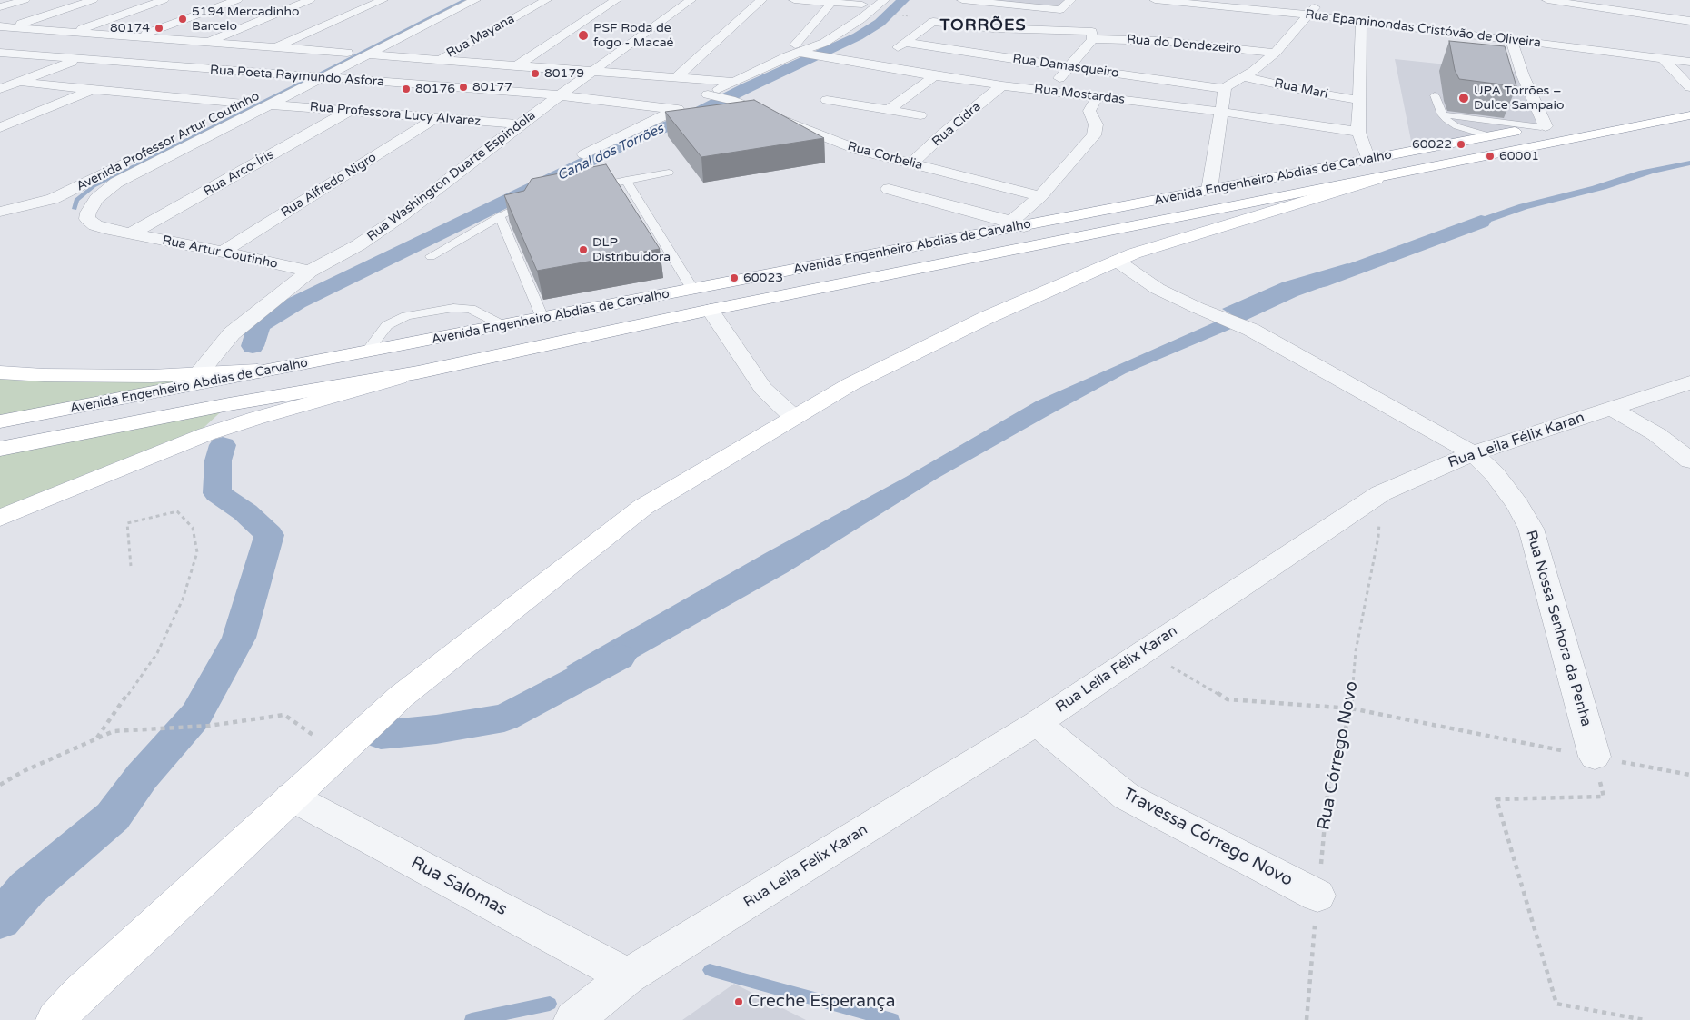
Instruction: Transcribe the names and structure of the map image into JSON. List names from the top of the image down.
{
  "streets": {
    "main road": ["Avenida Engenheiro Abdias de Carvalho"],
    "street": [
      "Rua Epaminondas Cristóvão de Oliveira",
      "Rua Mayana",
      "Rua do Dendezeiro",
      "Rua Damasqueiro",
      "Rua Poeta Raymundo Asfora",
      "Rua Mari",
      "Rua Mostardas",
      "Rua Professora Lucy Alvarez",
      "Rua Cidra",
      "Avenida Professor Artur Coutinho",
      "Rua Corbelia",
      "Rua Arco-Íris",
      "Rua Washington Duarte Espindola",
      "Rua Alfredo Nigro",
      "Rua Artur Coutinho",
      "Rua Leila Félix Karan",
      "Rua Nossa Senhora da Penha",
      "Travessa Córrego Novo",
      "Rua Salomas"
    ],
    "path": ["Rua Córrego Novo"]
  },
  "crossings": [
    ["Rua Poeta Raymundo Asfora", "Avenida Professor Artur Coutinho"],
    ["Rua Poeta Raymundo Asfora", "Rua Washington Duarte Espindola"],
    ["Rua Mostardas", "Rua Cidra"],
    ["Rua Professora Lucy Alvarez", "Avenida Professor Artur Coutinho"],
    ["Rua Professora Lucy Alvarez", "Rua Arco-Íris"],
    ["Rua Professora Lucy Alvarez", "Rua Washington Duarte Espindola"],
    ["Rua Professora Lucy Alvarez", "Rua Alfredo Nigro"],
    ["Rua Cidra", "Rua Corbelia"],
    ["Avenida Professor Artur Coutinho", "Rua Arco-Íris"],
    ["Avenida Professor Artur Coutinho", "Rua Artur Coutinho"],
    ["Rua Arco-Íris", "Rua Artur Coutinho"],
    ["Rua Washington Duarte Espindola", "Rua Artur Coutinho"],
    ["Rua Alfredo Nigro", "Rua Artur Coutinho"],
    ["Rua Leila Félix Karan", "Rua Nossa Senhora da Penha"],
    ["Rua Leila Félix Karan", "Rua Córrego Novo"],
    ["Rua Leila Félix Karan", "Travessa Córrego Novo"],
    ["Rua Leila Félix Karan", "Rua Salomas"],
    ["Rua Córrego Novo", "Travessa Córrego Novo"]
  ],
  "districts": ["TORRÕES"],
  "water": ["Canal dos Torrões"],
  "places": [
    "5194 Mercadinho Barcelo",
    "80174",
    "PSF Roda de fogo - Macaé",
    "80179",
    "80177",
    "80176",
    "UPA Torrões – Dulce Sampaio",
    "60022",
    "60001",
    "DLP Distribuidora",
    "60023",
    "Creche Esperança"
  ]
}
